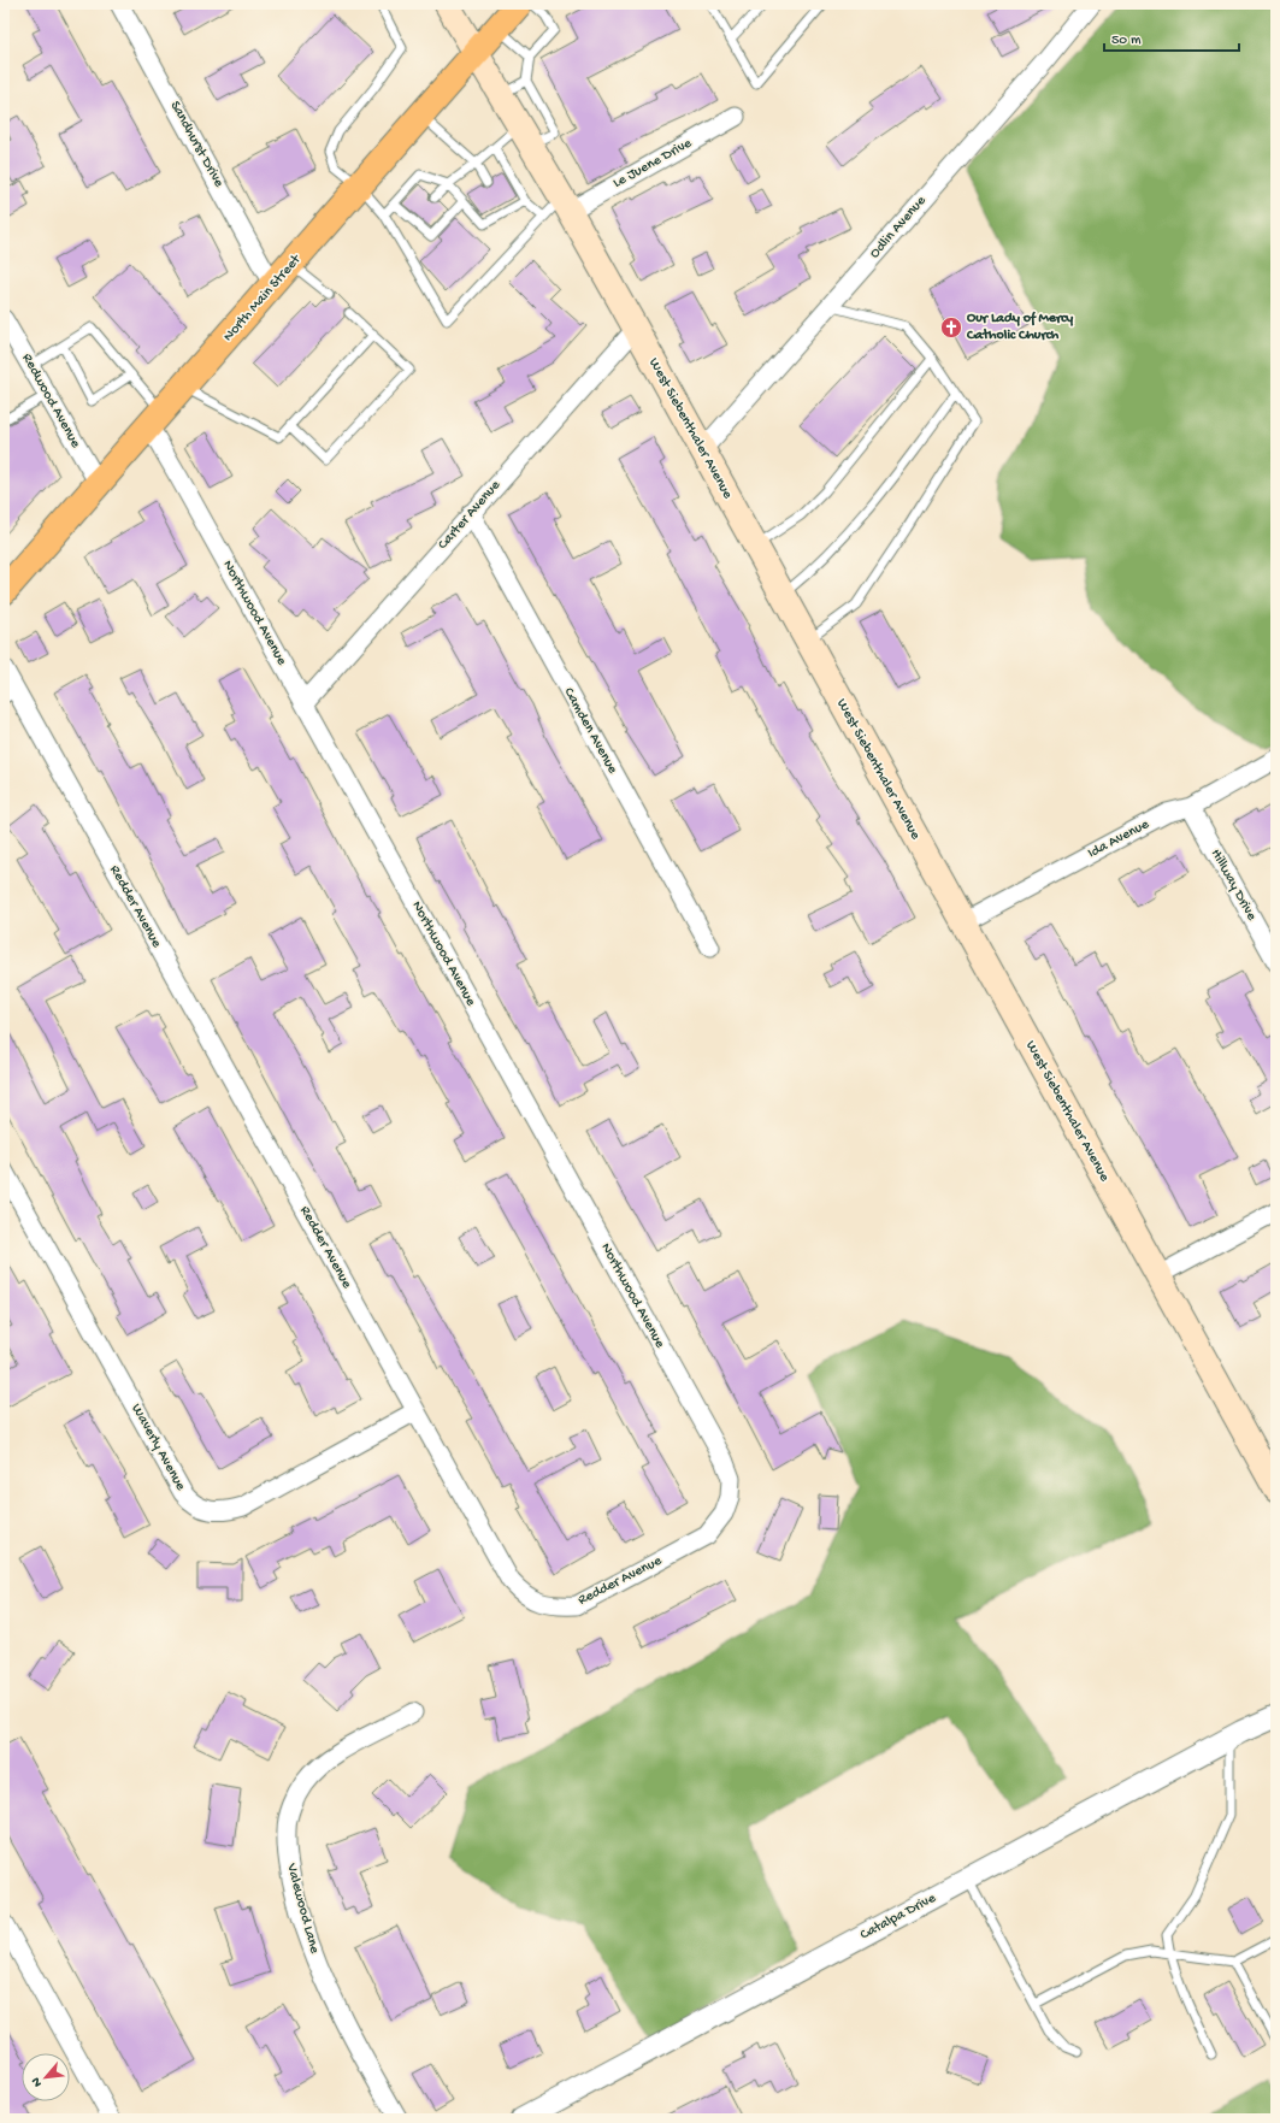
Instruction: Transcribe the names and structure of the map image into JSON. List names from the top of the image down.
{
  "streets": {
    "main road": ["North Main Street", "West Siebenthaler Avenue"],
    "street": [
      "Sandhurst Drive",
      "Le Juene Drive",
      "Odlin Avenue",
      "Redwood Avenue",
      "Carter Avenue",
      "Northwood Avenue",
      "Camden Avenue",
      "Ida Avenue",
      "Hillway Drive",
      "Redder Avenue",
      "Waverly Avenue",
      "Valewood Lane",
      "Catalpa Drive"
    ]
  },
  "crossings": [
    ["Sandhurst Drive", "North Main Street"],
    ["Le Juene Drive", "West Siebenthaler Avenue"],
    ["Odlin Avenue", "West Siebenthaler Avenue"],
    ["North Main Street", "Redwood Avenue"],
    ["North Main Street", "West Siebenthaler Avenue"],
    ["North Main Street", "Northwood Avenue"],
    ["West Siebenthaler Avenue", "Carter Avenue"],
    ["West Siebenthaler Avenue", "Ida Avenue"],
    ["Carter Avenue", "Northwood Avenue"],
    ["Carter Avenue", "Camden Avenue"],
    ["Northwood Avenue", "Redder Avenue"],
    ["Ida Avenue", "Hillway Drive"],
    ["Redder Avenue", "Waverly Avenue"]
  ],
  "places": {
    "church": ["Our Lady of Mercy Catholic Church"]
  },
  "scale_bar": "50 m",
  "north": "bottom left"
}
